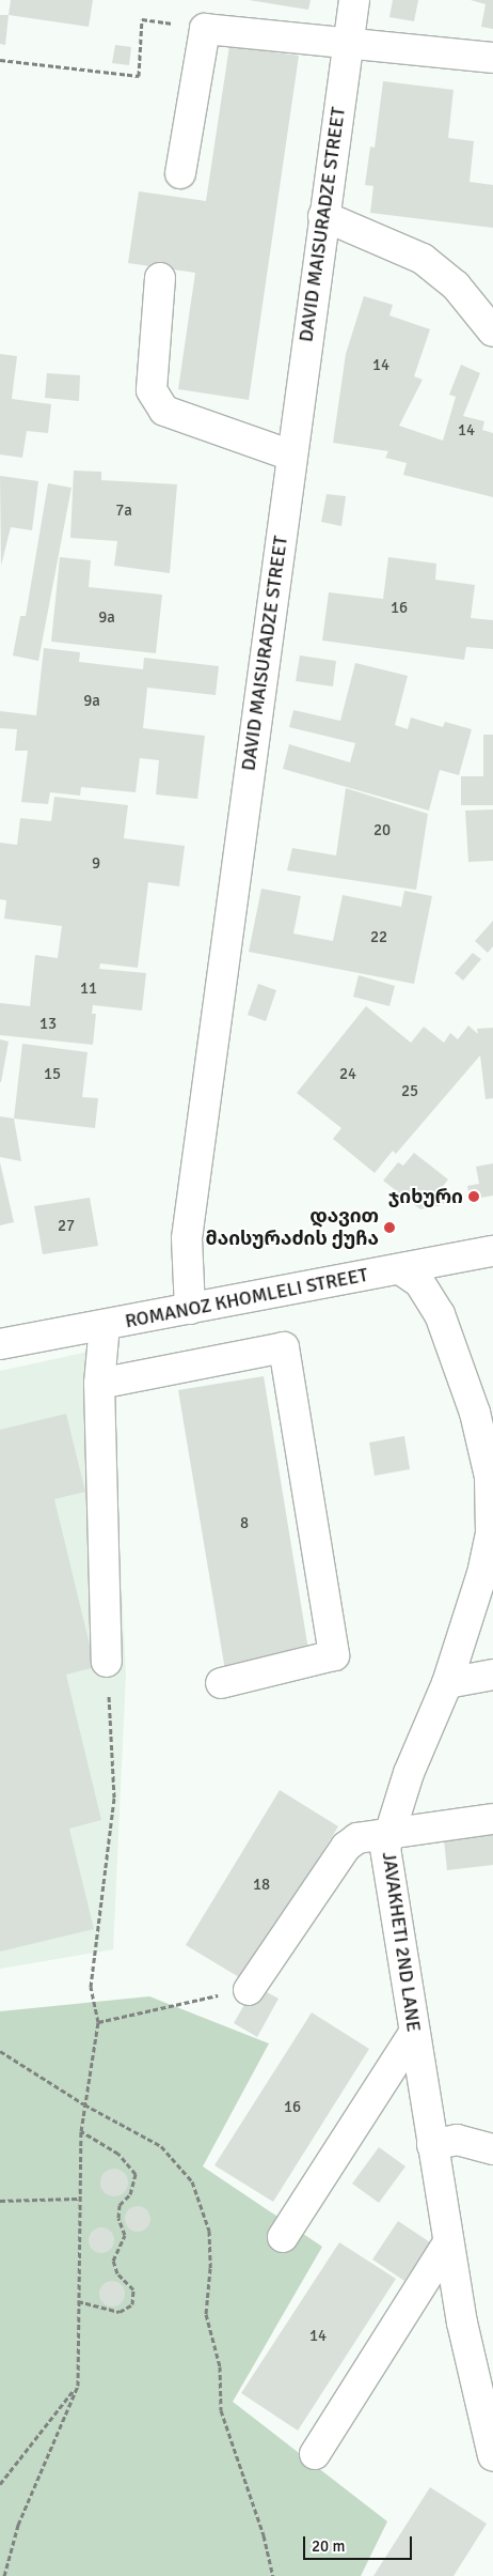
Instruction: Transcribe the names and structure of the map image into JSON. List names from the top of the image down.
{
  "streets": {
    "street": ["DAVID MAISURADZE STREET", "ROMANOZ KHOMLELI STREET", "JAVAKHETI 2ND LANE"]
  },
  "crossings": [
    ["DAVID MAISURADZE STREET", "ROMANOZ KHOMLELI STREET"],
    ["ROMANOZ KHOMLELI STREET", "JAVAKHETI 2ND LANE"]
  ],
  "places": ["ჯიხური", "დავით მაისურაძის ქუჩა"],
  "house_numbers": [
    "14",
    "14",
    "7a",
    "16",
    "9a",
    "9a",
    "20",
    "9",
    "22",
    "11",
    "13",
    "15",
    "24",
    "25",
    "27",
    "8",
    "18",
    "16",
    "14"
  ],
  "scale_bar": "20 m"
}
